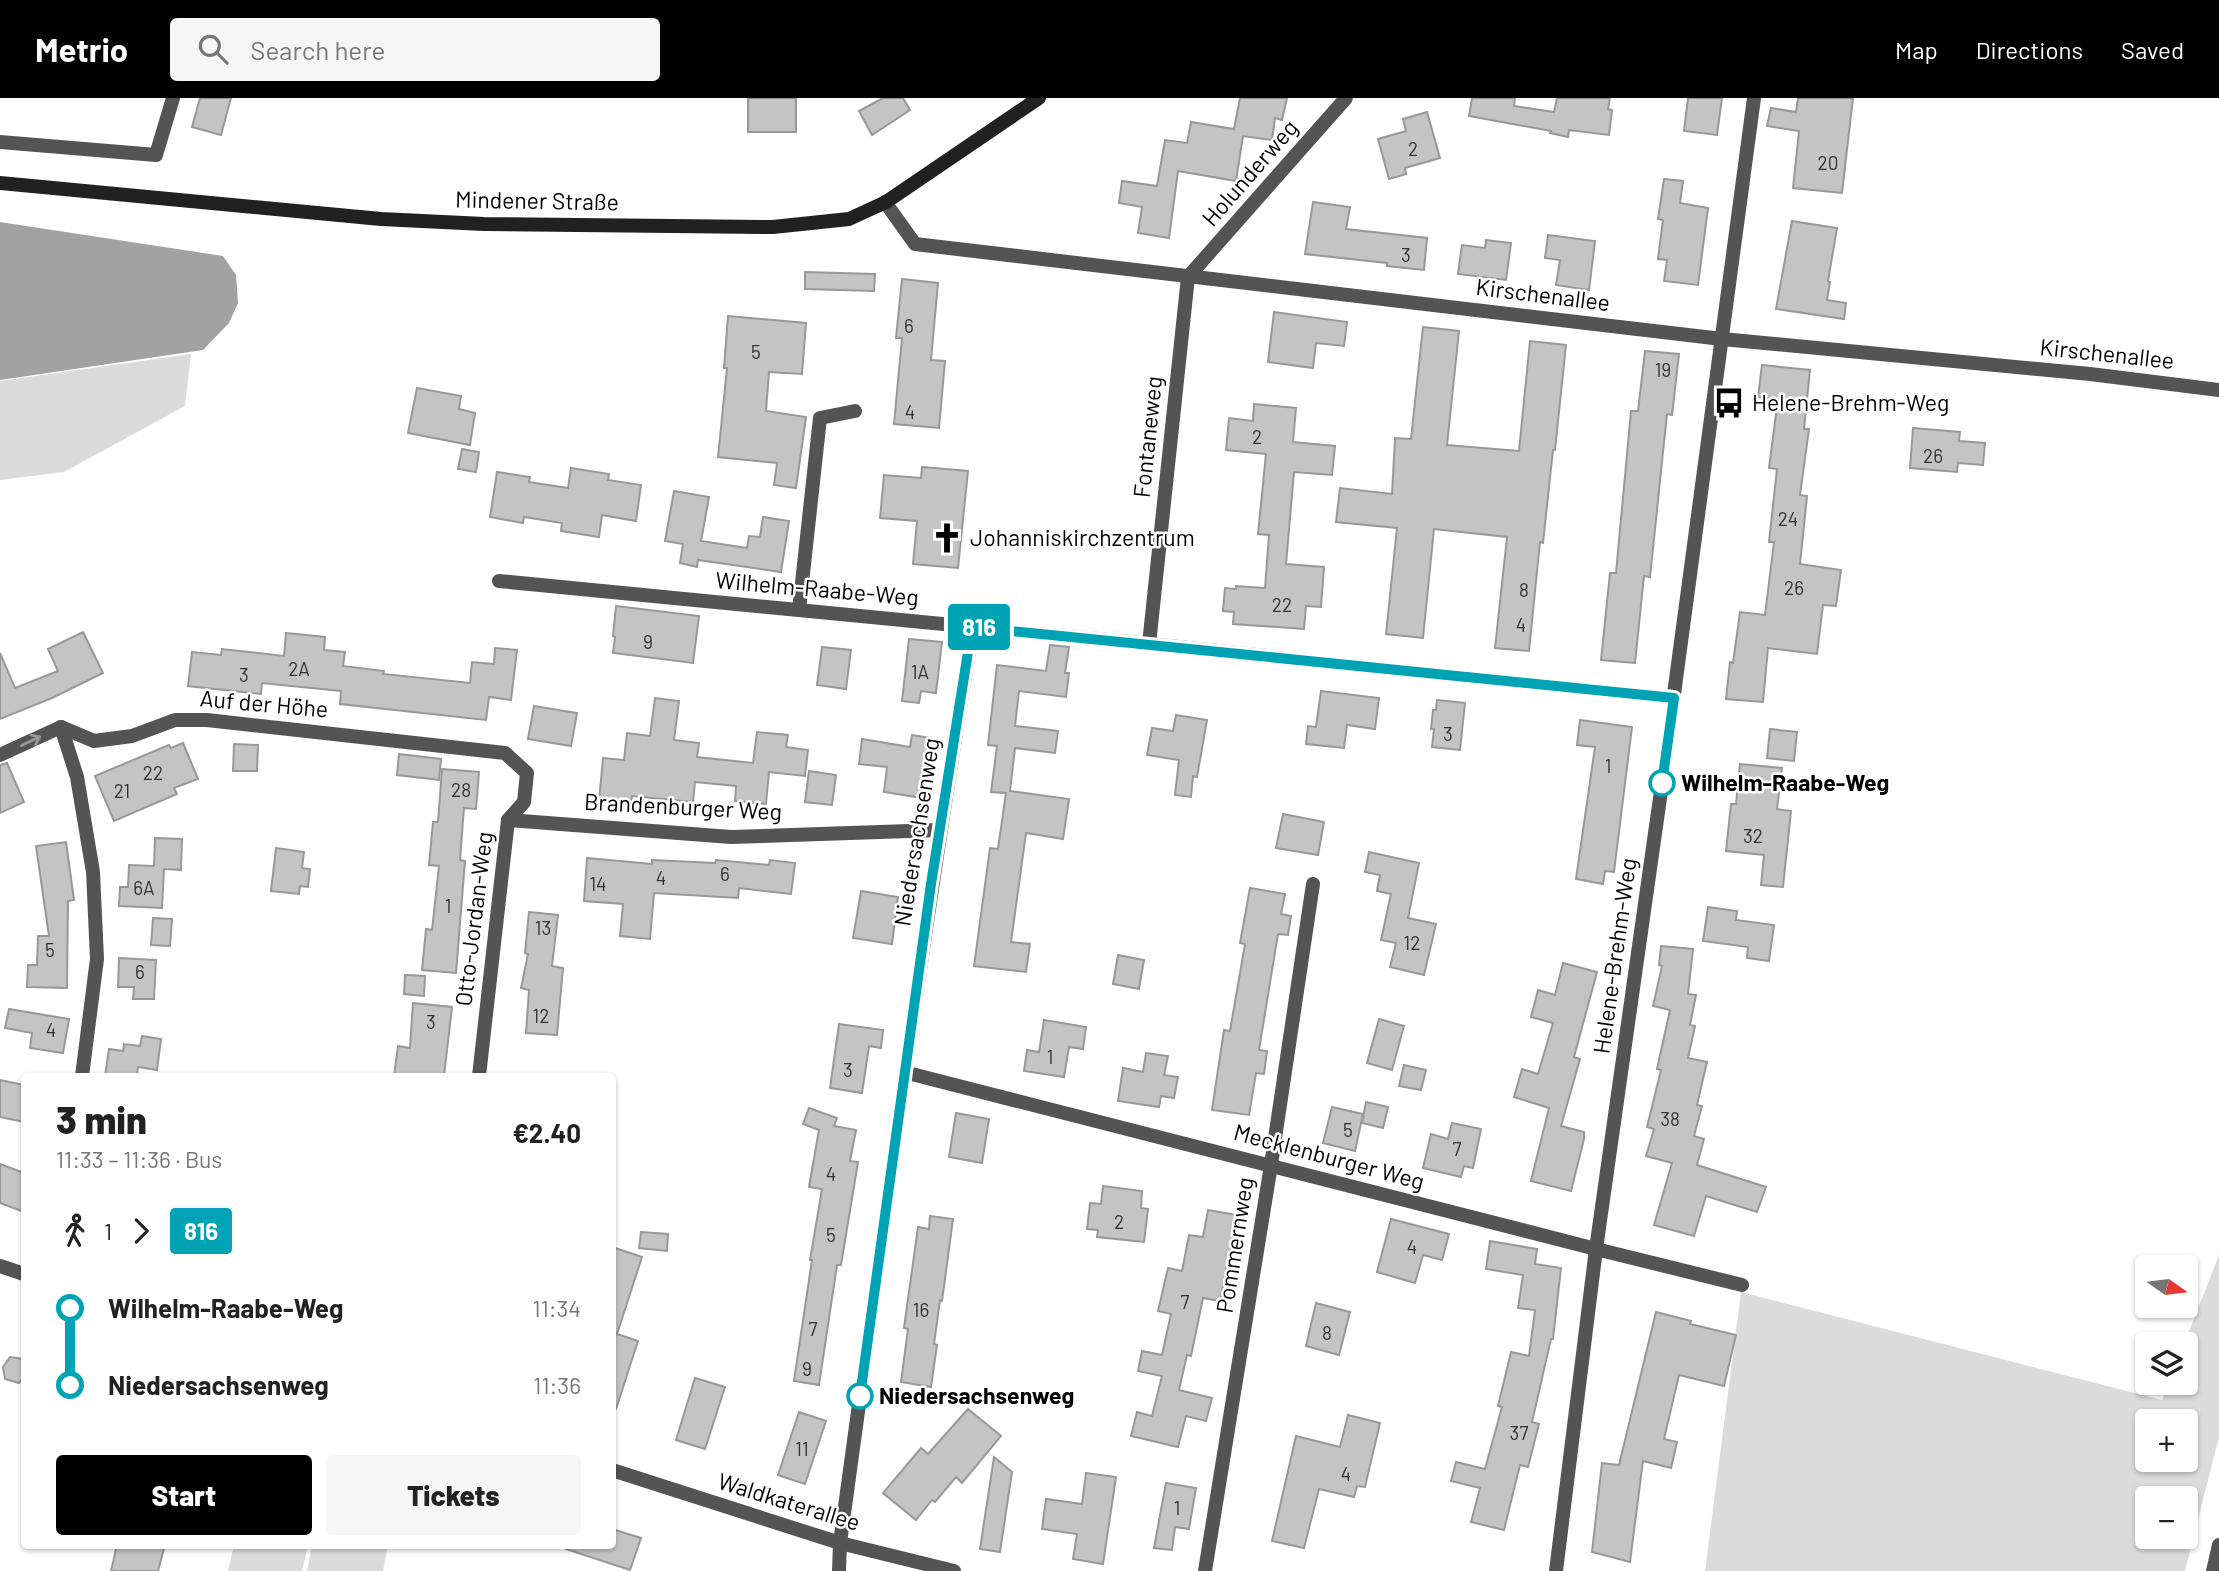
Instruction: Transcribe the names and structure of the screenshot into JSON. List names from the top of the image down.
{
  "streets": {
    "main road": ["Mindener Straße"],
    "street": [
      "Holunderweg",
      "Kirschenallee",
      "Fontaneweg",
      "Wilhelm-Raabe-Weg",
      "Auf der Höhe",
      "Brandenburger Weg",
      "Niedersachsenweg",
      "Otto-Jordan-Weg",
      "Helene-Brehm-Weg",
      "Mecklenburger Weg",
      "Pommernweg",
      "Waldkaterallee"
    ]
  },
  "crossings": [
    ["Holunderweg", "Kirschenallee"],
    ["Holunderweg", "Fontaneweg"],
    ["Mindener Straße", "Kirschenallee"],
    ["Kirschenallee", "Fontaneweg"],
    ["Kirschenallee", "Helene-Brehm-Weg"],
    ["Fontaneweg", "Wilhelm-Raabe-Weg"],
    ["Wilhelm-Raabe-Weg", "Niedersachsenweg"],
    ["Wilhelm-Raabe-Weg", "Helene-Brehm-Weg"],
    ["Auf der Höhe", "Otto-Jordan-Weg"],
    ["Brandenburger Weg", "Niedersachsenweg"],
    ["Brandenburger Weg", "Otto-Jordan-Weg"],
    ["Niedersachsenweg", "Mecklenburger Weg"],
    ["Niedersachsenweg", "Waldkaterallee"],
    ["Helene-Brehm-Weg", "Mecklenburger Weg"],
    ["Mecklenburger Weg", "Pommernweg"]
  ],
  "places": {
    "bus stop": ["Helene-Brehm-Weg"],
    "church": ["Johanniskirchzentrum"],
    "other": ["Wilhelm-Raabe-Weg", "Niedersachsenweg"]
  },
  "lines": ["bus line 816"],
  "house_numbers": [
    "2",
    "20",
    "3",
    "6",
    "5",
    "19",
    "4",
    "2",
    "26",
    "24",
    "26",
    "8",
    "22",
    "4",
    "9",
    "2A",
    "1A",
    "3",
    "3",
    "1",
    "22",
    "28",
    "21",
    "32",
    "6",
    "4",
    "14",
    "6A",
    "1",
    "13",
    "12",
    "5",
    "6",
    "12",
    "3",
    "4",
    "1",
    "3",
    "38",
    "5",
    "7",
    "4",
    "2",
    "5",
    "4",
    "7",
    "16",
    "7",
    "8",
    "9",
    "37",
    "11",
    "4",
    "1"
  ],
  "north": "right",
  "page": {
    "header": "Metrio",
    "search": "Search here",
    "nav": ["Map", "Directions", "Saved"],
    "on_map": "816",
    "heading": ["3 min", "11:33 – 11:36 · Bus", "€2.40"],
    "legs": ["1", "816"],
    "map_buttons": ["+", "−"],
    "list": [
      {
        "name": "Wilhelm-Raabe-Weg",
        "value": "11:34"
      },
      {
        "name": "Niedersachsenweg",
        "value": "11:36"
      }
    ],
    "buttons": ["Start", "Tickets"]
  }
}
